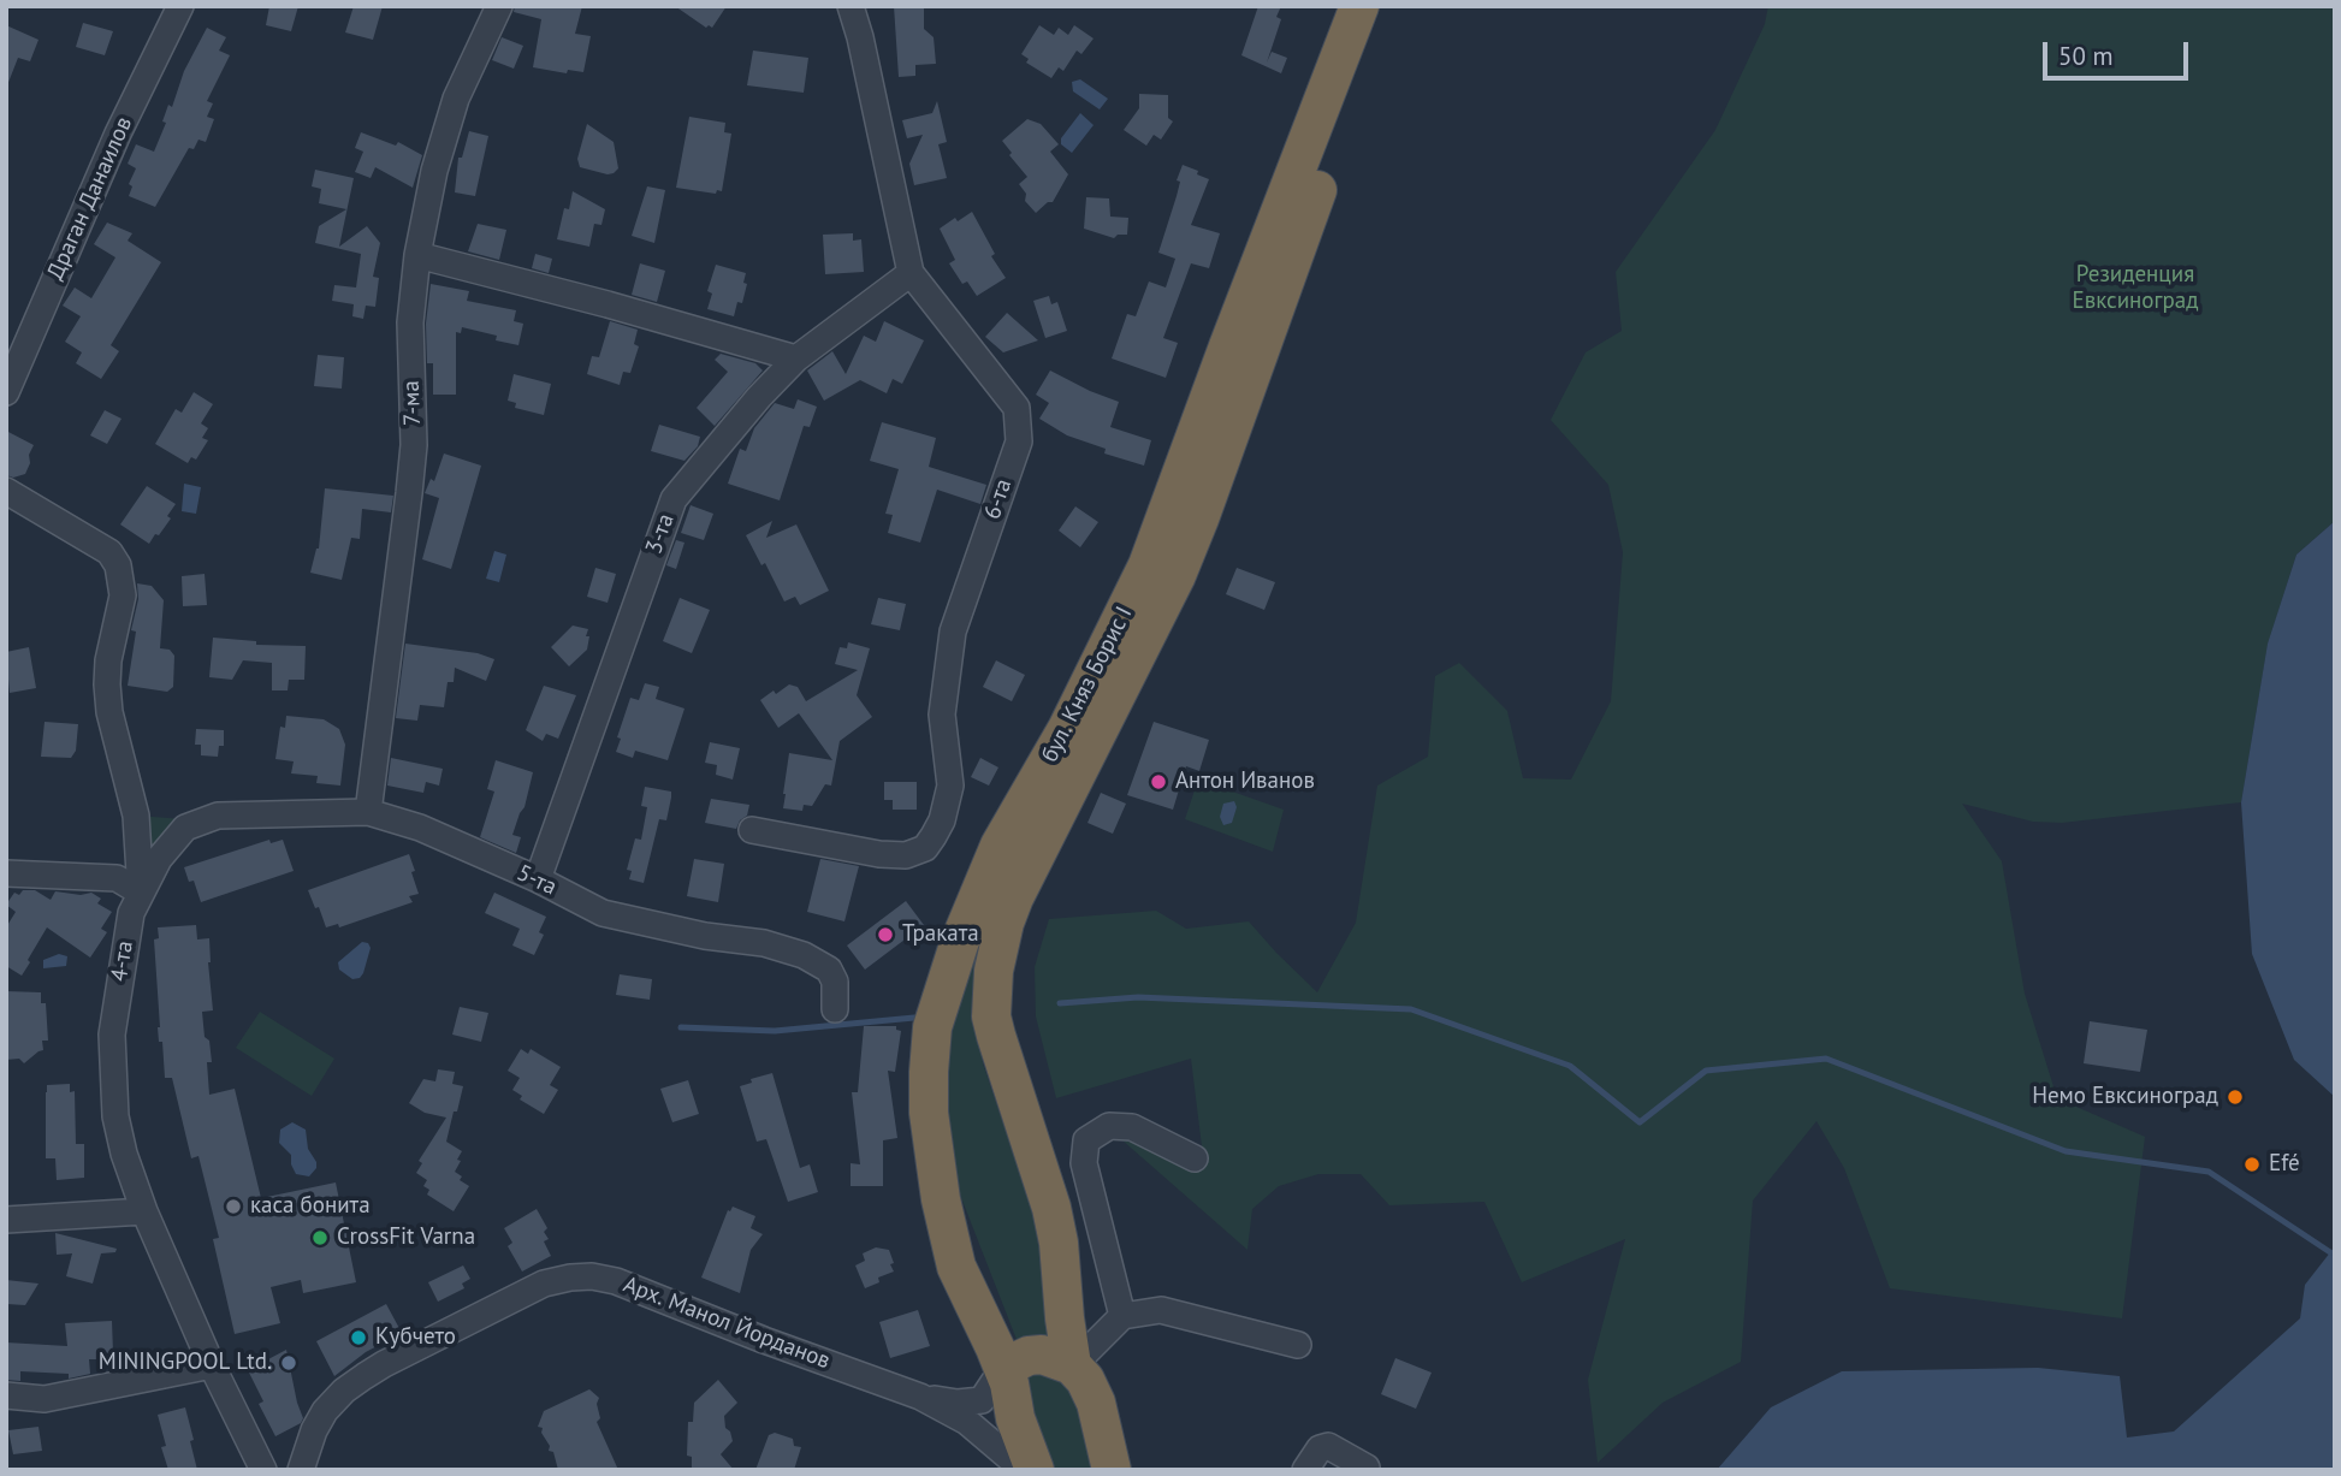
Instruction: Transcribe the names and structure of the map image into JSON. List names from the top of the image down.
{
  "streets": {
    "highway": ["бул. Княз Борис I"],
    "street": [
      "Драган Данаилов",
      "7-ма",
      "6-та",
      "3-та",
      "5-та",
      "4-та",
      "Арх. Манол Йорданов"
    ]
  },
  "crossings": [
    ["7-ма", "5-та"],
    ["6-та", "3-та"],
    ["3-та", "5-та"],
    ["бул. Княз Борис I", "Арх. Манол Йорданов"],
    ["5-та", "4-та"]
  ],
  "parks": ["Резиденция Евксиноград"],
  "places": [
    "Антон Иванов",
    "Траката",
    "Немо Евксиноград",
    "Efé",
    "каса бонита",
    "CrossFit Varna",
    "Кубчето",
    "MININGPOOL Ltd."
  ],
  "scale_bar": "50 m"
}
